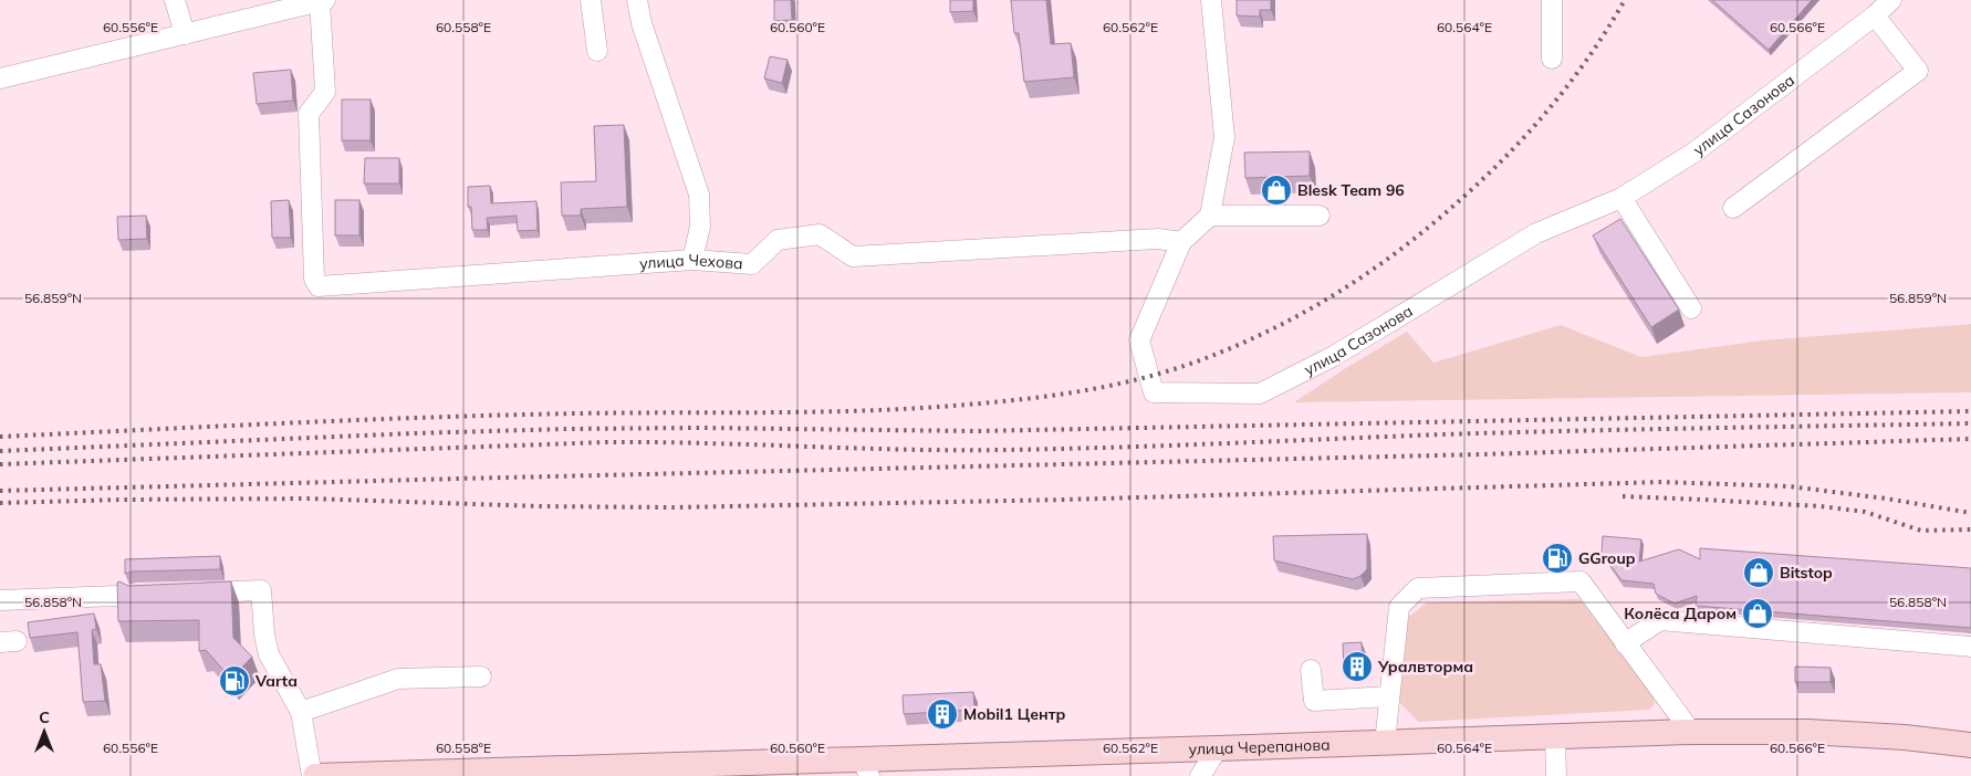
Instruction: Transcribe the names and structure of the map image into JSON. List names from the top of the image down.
{
  "streets": {
    "main road": ["улица Черепанова"],
    "street": ["улица Сазонова", "улица Чехова"]
  },
  "crossings": [
    ["улица Сазонова", "улица Чехова"]
  ],
  "places": {
    "shop": ["Blesk Team 96", "Bitstop", "Колёса Даром"],
    "fuel station": ["GGroup", "Varta"],
    "building": ["Уралвторма", "Mobil1 Центр"]
  },
  "north": "top",
  "coordinates": [
    "60.556°E",
    "60.558°E",
    "60.560°E",
    "60.562°E",
    "60.564°E",
    "60.566°E",
    "56.859°N",
    "56.858°N"
  ]
}
